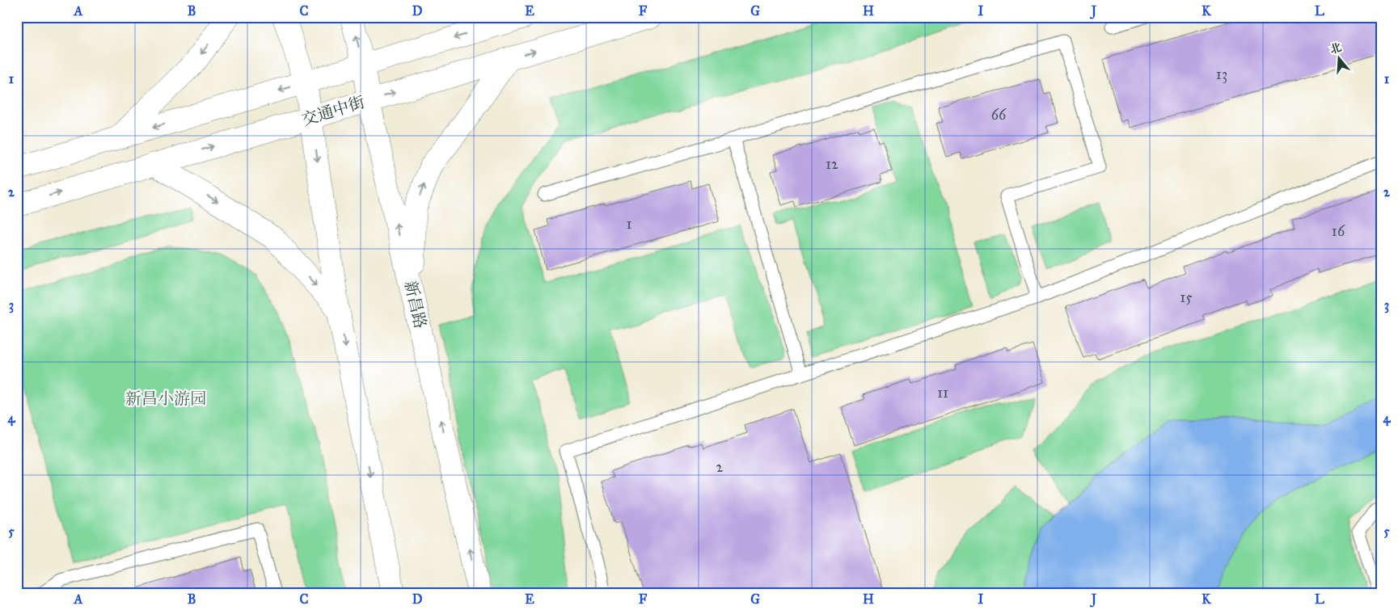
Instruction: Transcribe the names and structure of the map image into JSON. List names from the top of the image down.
{
  "streets": {
    "main road": ["交通中街", "新昌路"]
  },
  "crossings": [
    ["交通中街", "新昌路"]
  ],
  "parks": ["新昌小游园"],
  "house_numbers": [
    "13",
    "66",
    "12",
    "1",
    "16",
    "15",
    "11",
    "2"
  ],
  "north": "top",
  "grid": {
    "columns": [
      "A",
      "B",
      "C",
      "D",
      "E",
      "F",
      "G",
      "H",
      "I",
      "J",
      "K",
      "L"
    ],
    "rows": [
      "1",
      "2",
      "3",
      "4",
      "5"
    ]
  }
}
